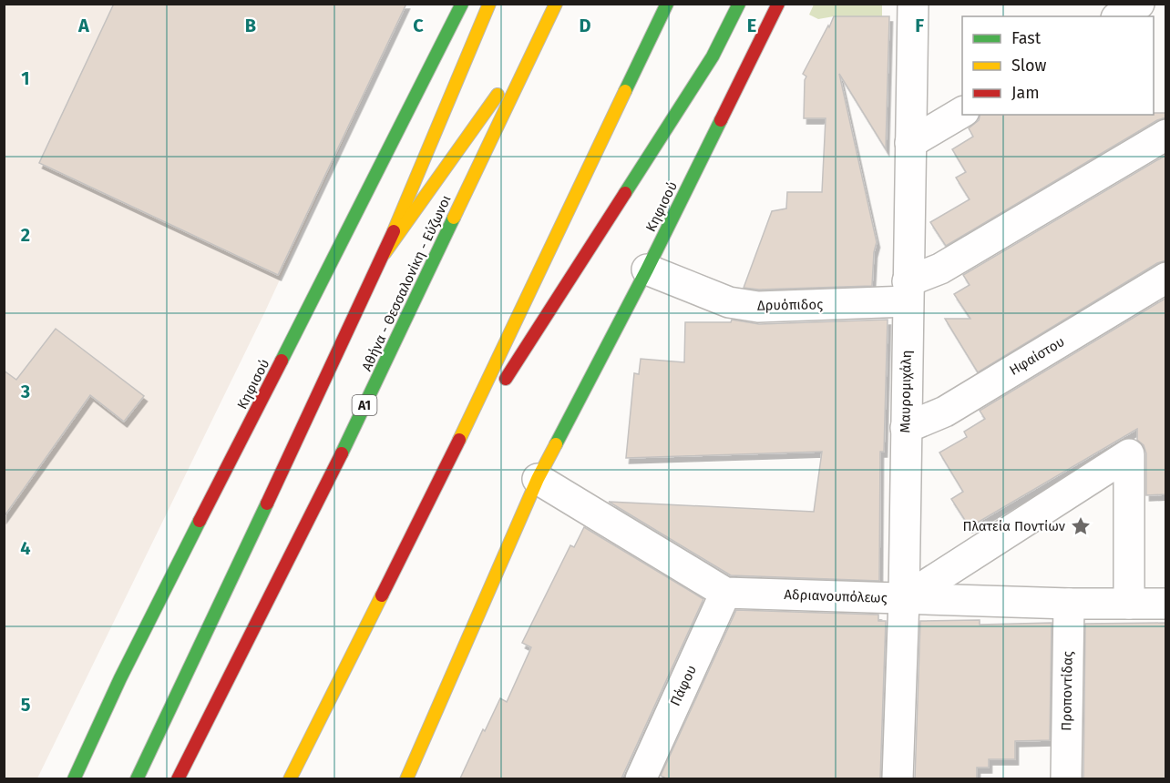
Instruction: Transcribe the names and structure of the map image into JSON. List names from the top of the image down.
{
  "streets": {
    "main road": ["Κηφισού", "Αθήνα - Θεσσαλονίκη - Εύζωνοι", "Α1"],
    "street": [
      "Δρυόπιδος",
      "Ηφαίστου",
      "Μαυρομιχάλη",
      "Αδριανουπόλεως",
      "Πάφου",
      "Προποντίδας"
    ]
  },
  "crossings": [
    ["Κηφισού", "Δρυόπιδος"],
    ["Κηφισού", "Αδριανουπόλεως"],
    ["Δρυόπιδος", "Μαυρομιχάλη"],
    ["Ηφαίστου", "Μαυρομιχάλη"],
    ["Μαυρομιχάλη", "Αδριανουπόλεως"],
    ["Αδριανουπόλεως", "Πάφου"],
    ["Αδριανουπόλεως", "Προποντίδας"]
  ],
  "places": {
    "place": ["Πλατεία Ποντίων"]
  },
  "legend": ["Fast", "Slow", "Jam"],
  "grid": {
    "columns": [
      "A",
      "B",
      "C",
      "D",
      "E",
      "F"
    ],
    "rows": [
      "1",
      "2",
      "3",
      "4",
      "5"
    ]
  }
}
